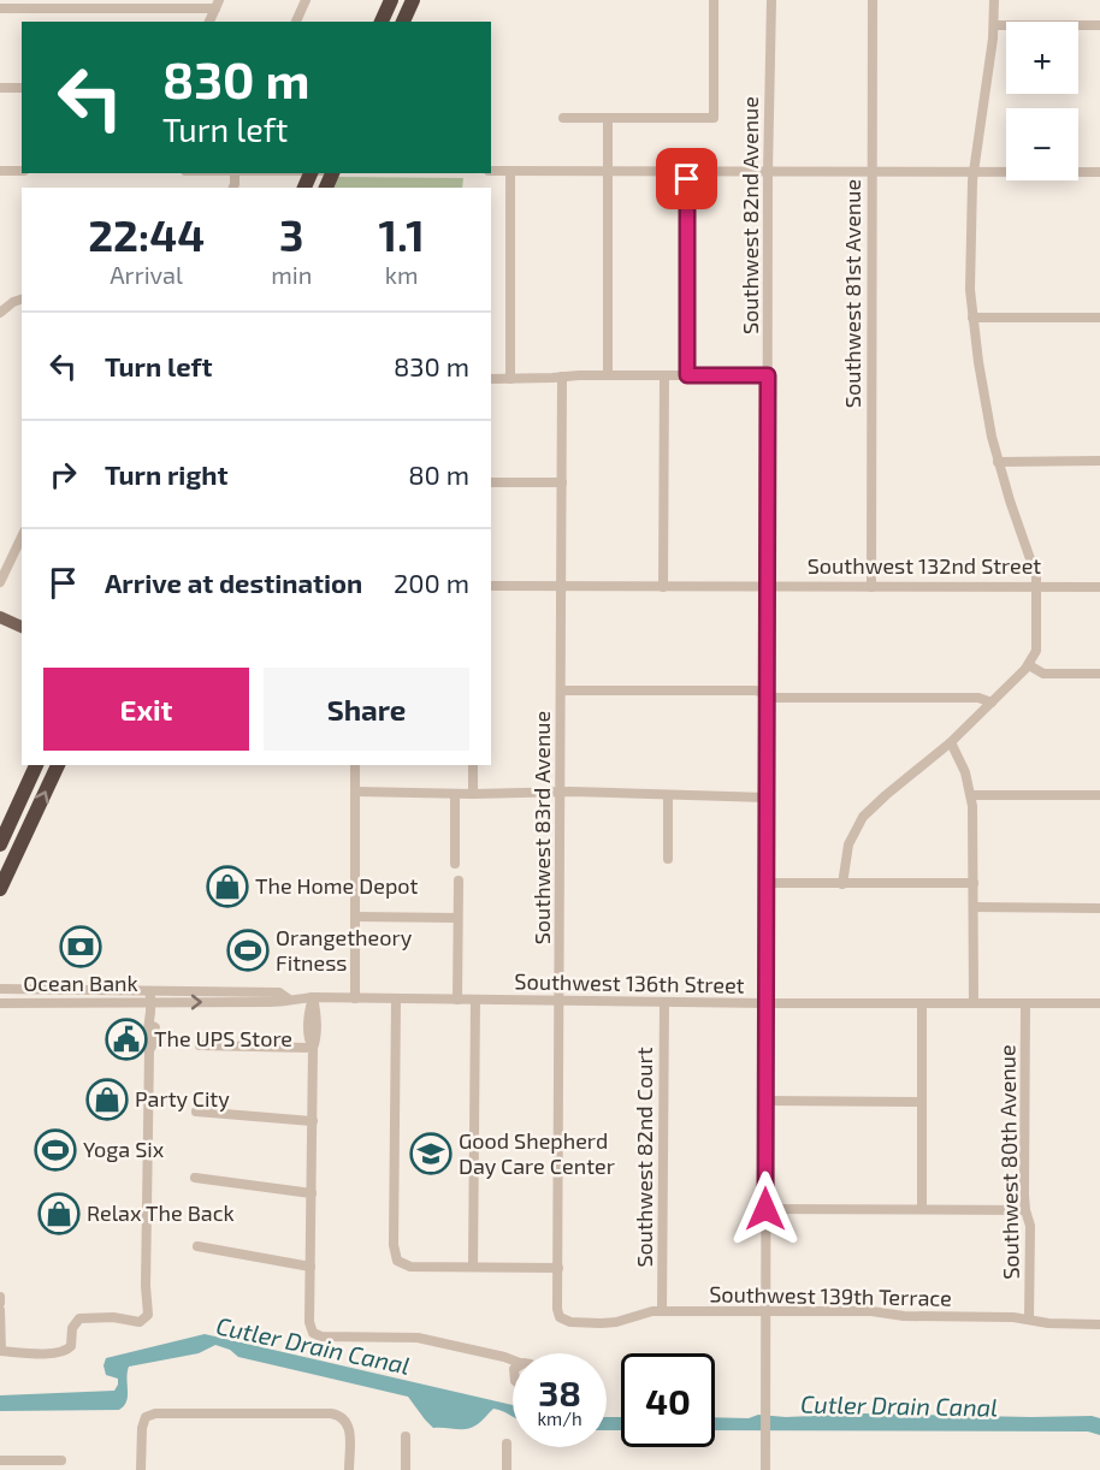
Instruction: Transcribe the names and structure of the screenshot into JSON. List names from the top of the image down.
{
  "streets": {
    "street": [
      "Southwest 82nd Avenue",
      "Southwest 81st Avenue",
      "Southwest 132nd Street",
      "Southwest 83rd Avenue",
      "Southwest 136th Street",
      "Southwest 82nd Court",
      "Southwest 80th Avenue",
      "Southwest 139th Terrace"
    ]
  },
  "crossings": [
    ["Southwest 82nd Avenue", "Southwest 132nd Street"],
    ["Southwest 82nd Avenue", "Southwest 136th Street"],
    ["Southwest 82nd Avenue", "Southwest 139th Terrace"],
    ["Southwest 81st Avenue", "Southwest 132nd Street"],
    ["Southwest 132nd Street", "Southwest 83rd Avenue"],
    ["Southwest 83rd Avenue", "Southwest 136th Street"],
    ["Southwest 83rd Avenue", "Southwest 139th Terrace"],
    ["Southwest 136th Street", "Southwest 82nd Court"],
    ["Southwest 136th Street", "Southwest 80th Avenue"],
    ["Southwest 82nd Court", "Southwest 139th Terrace"],
    ["Southwest 80th Avenue", "Southwest 139th Terrace"]
  ],
  "water": ["Cutler Drain Canal"],
  "places": {
    "shop": ["The Home Depot", "Party City", "Relax The Back"],
    "bank": ["Ocean Bank"],
    "sports": ["Orangetheory Fitness", "Yoga Six"],
    "public building": ["The UPS Store"],
    "school or university": ["Good Shepherd Day Care Center"]
  },
  "page": {
    "map_buttons": ["+", "−"],
    "turn": ["830 m", "Turn left"],
    "eta": [
      "22:44",
      "Arrival",
      "3",
      "min",
      "1.1",
      "km"
    ],
    "list": [
      {
        "name": "Turn left",
        "value": "830 m"
      },
      {
        "name": "Turn right",
        "value": "80 m"
      },
      {
        "name": "Arrive at destination",
        "value": "200 m"
      }
    ],
    "buttons": ["Exit", "Share"],
    "speed": "38 km/h",
    "limit": "40"
  }
}
